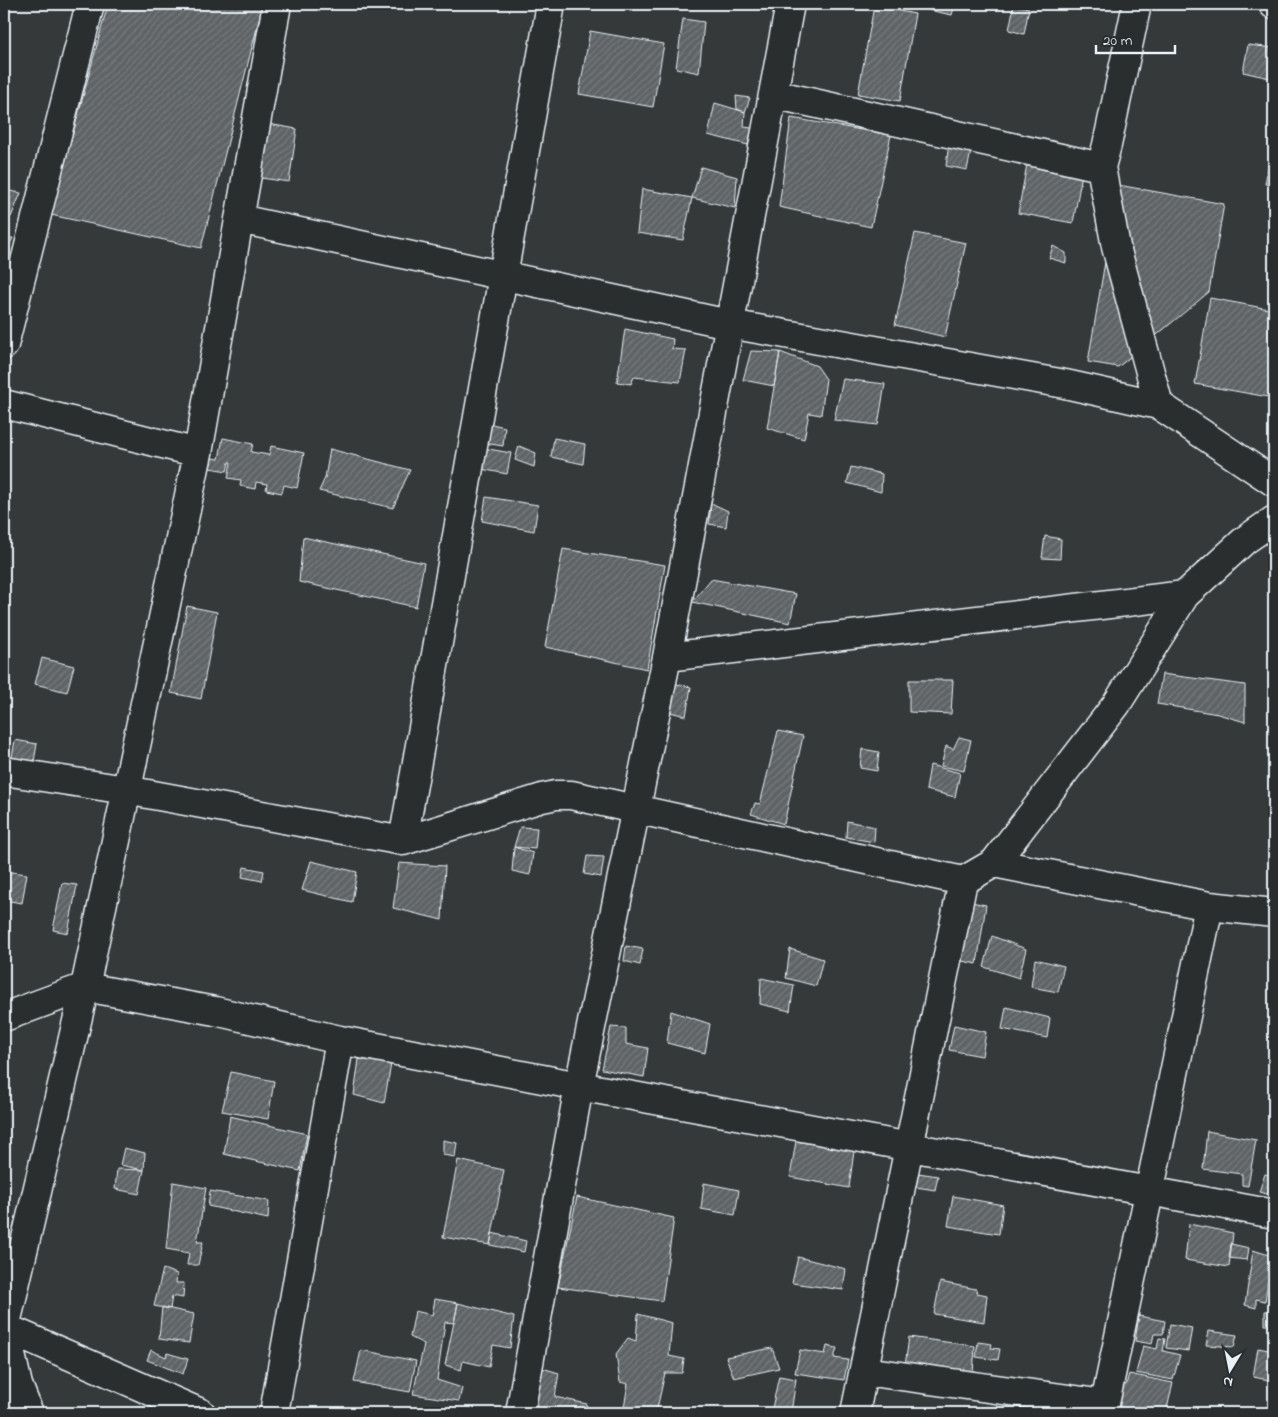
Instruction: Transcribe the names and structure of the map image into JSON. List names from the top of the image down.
{
  "scale_bar": "20 m",
  "north": "bottom"
}
